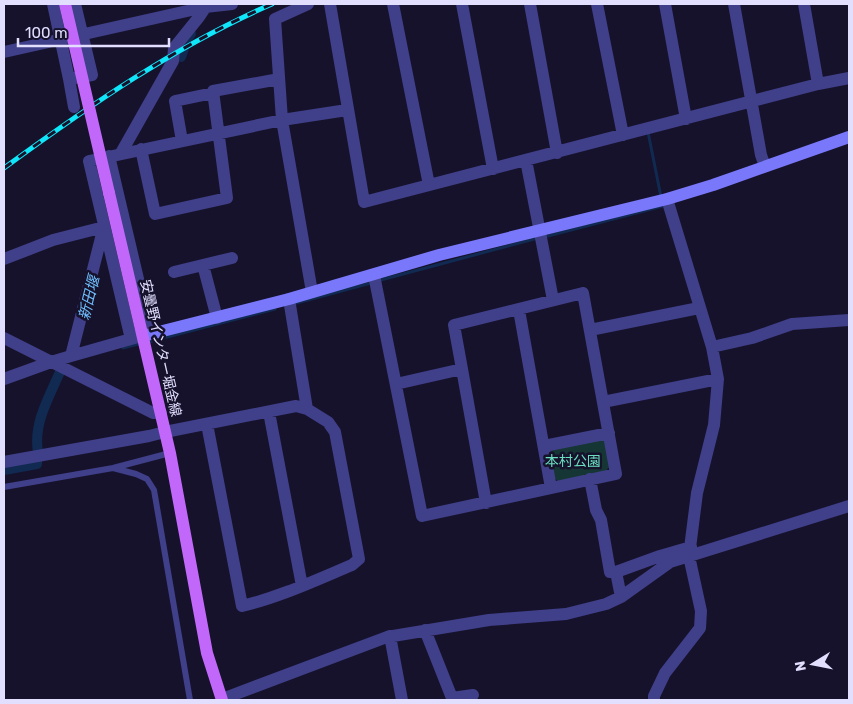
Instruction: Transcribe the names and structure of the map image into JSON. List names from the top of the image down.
{
  "streets": {
    "main road": ["安曇野インター堀金線"]
  },
  "water": ["新田堰"],
  "parks": ["本村公園"],
  "scale_bar": "100 m",
  "north": "left"
}
